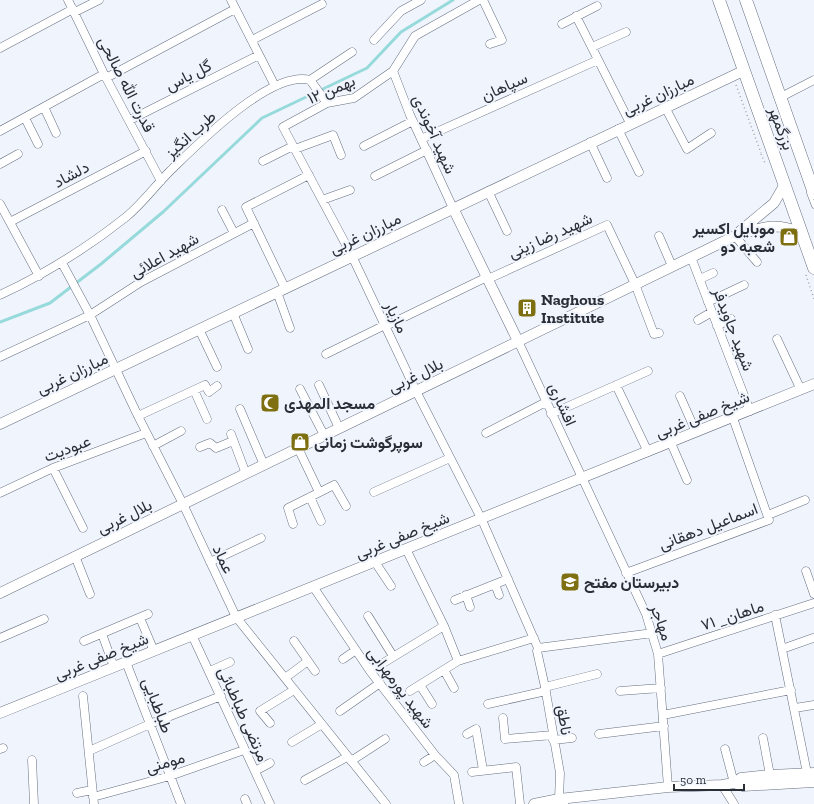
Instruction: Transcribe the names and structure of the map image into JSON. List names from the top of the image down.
{
  "streets": {
    "main road": ["بزرگمهر"],
    "street": [
      "گل یاس",
      "قدرت الله صالحی",
      "سپاهان",
      "۱۲ بهمن",
      "مبارزان غربی",
      "طرب انگیز",
      "شهید آخوندی",
      "دلشاد",
      "شهید رضا زینی",
      "شهید اعلائی",
      "مازیار",
      "شهید جاویدفر",
      "بلال غربی",
      "افشاری",
      "شیخ صفی غربی",
      "عبودیت",
      "اسماعیل دهقانی",
      "عماد",
      "۷۱ _ماهان",
      "مهاجر",
      "شهید پورمهرابی",
      "طباطبایی",
      "مرتضی طباطبائی",
      "ناطق",
      "مومنی"
    ]
  },
  "crossings": [
    ["گل یاس", "قدرت الله صالحی"],
    ["قدرت الله صالحی", "طرب انگیز"],
    ["قدرت الله صالحی", "دلشاد"],
    ["سپاهان", "شهید آخوندی"],
    ["۱۲ بهمن", "شهید آخوندی"],
    ["۱۲ بهمن", "مازیار"],
    ["مبارزان غربی", "بزرگمهر"],
    ["مبارزان غربی", "شهید آخوندی"],
    ["مبارزان غربی", "مازیار"],
    ["مبارزان غربی", "عماد"],
    ["طرب انگیز", "عماد"],
    ["شهید رضا زینی", "بلال غربی"],
    ["شهید اعلائی", "عماد"],
    ["مازیار", "بلال غربی"],
    ["مازیار", "شیخ صفی غربی"],
    ["مازیار", "ناطق"],
    ["شهید جاویدفر", "بلال غربی"],
    ["شهید جاویدفر", "شیخ صفی غربی"],
    ["بلال غربی", "افشاری"],
    ["بلال غربی", "عماد"],
    ["افشاری", "شیخ صفی غربی"],
    ["افشاری", "مهاجر"],
    ["شیخ صفی غربی", "اسماعیل دهقانی"],
    ["شیخ صفی غربی", "عماد"],
    ["شیخ صفی غربی", "مهاجر"],
    ["شیخ صفی غربی", "شهید پورمهرابی"],
    ["شیخ صفی غربی", "طباطبایی"],
    ["شیخ صفی غربی", "مرتضی طباطبائی"],
    ["عبودیت", "عماد"],
    ["اسماعیل دهقانی", "مهاجر"],
    ["۷۱ _ماهان", "مهاجر"],
    ["طباطبایی", "مومنی"],
    ["مرتضی طباطبائی", "مومنی"]
  ],
  "places": {
    "shop": ["موبایل اکسیر شعبه دو", "سوپرگوشت زمانی"],
    "building": ["Naghous Institute"],
    "mosque": ["مسجد المهدی"],
    "school or university": ["دبیرستان مفتح"]
  },
  "scale_bar": "50 m"
}
